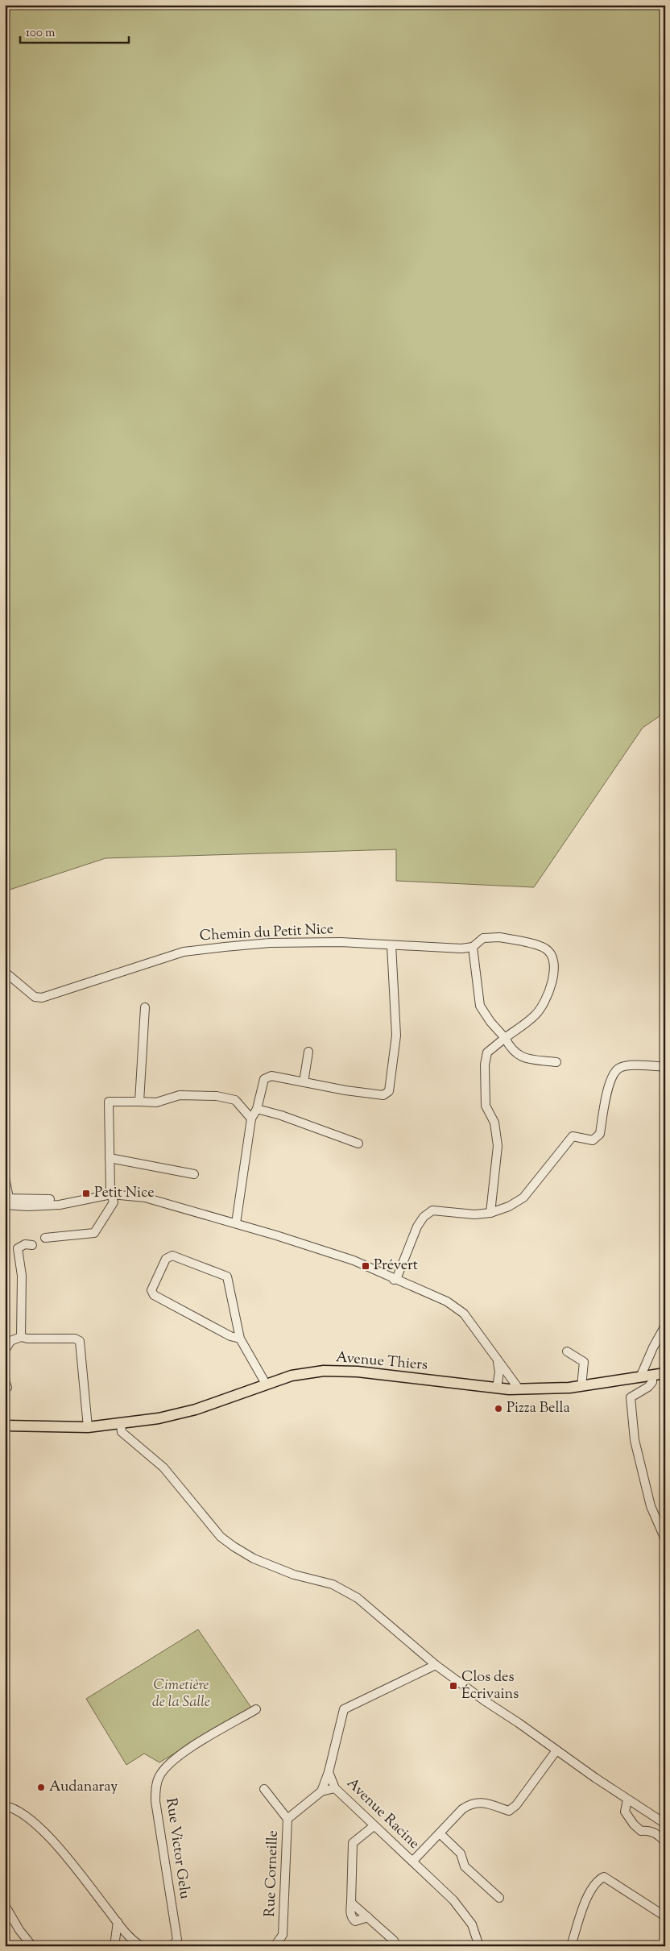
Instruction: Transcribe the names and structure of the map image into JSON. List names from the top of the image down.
{
  "streets": {
    "main road": ["Avenue Thiers"],
    "street": [
      "Chemin du Petit Nice",
      "Avenue Racine",
      "Rue Victor Gelu",
      "Rue Corneille"
    ]
  },
  "crossings": [
    ["Avenue Racine", "Rue Corneille"]
  ],
  "parks": ["Cimetière de la Salle"],
  "places": {
    "transit": ["Petit Nice", "Prévert", "Clos des Écrivains"],
    "other": ["Pizza Bella", "Audanaray"]
  },
  "scale_bar": "100 m"
}
